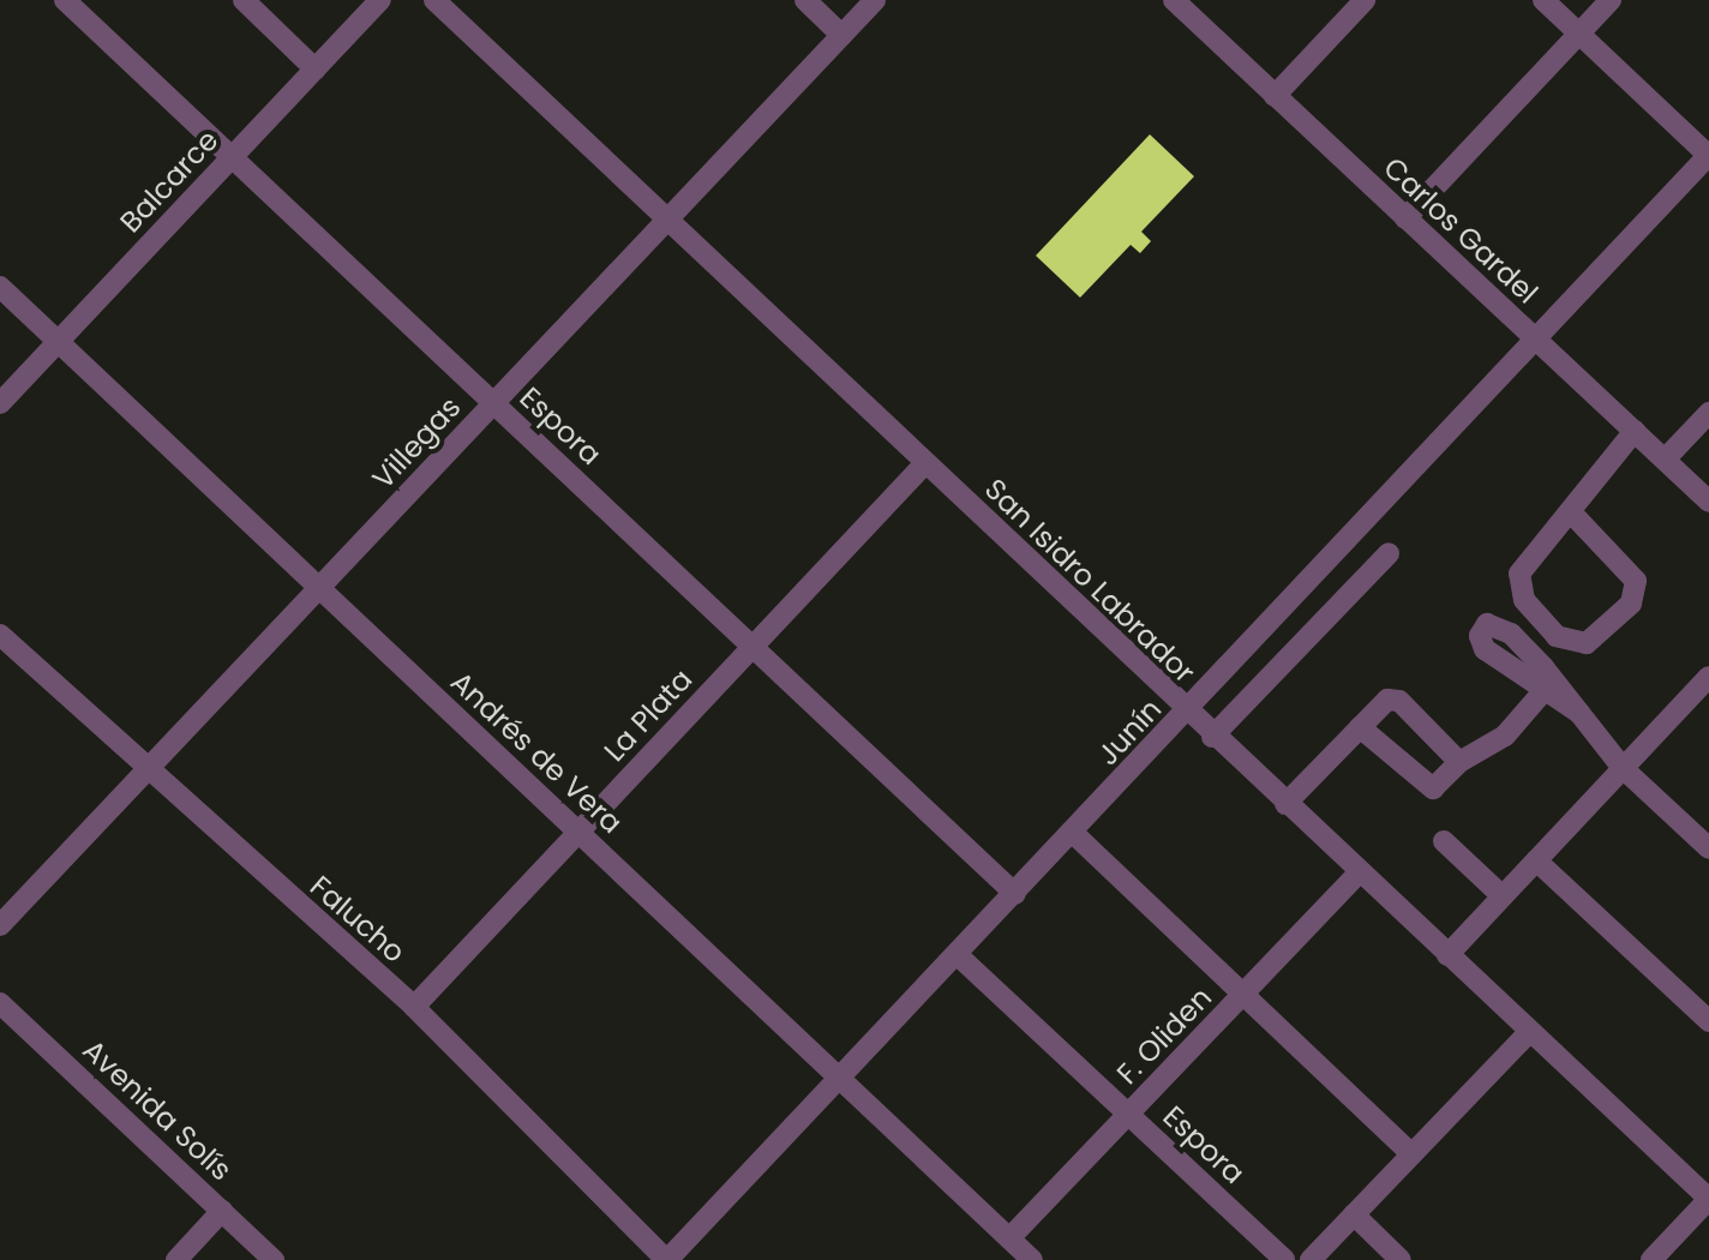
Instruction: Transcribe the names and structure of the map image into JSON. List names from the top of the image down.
{
  "streets": {
    "street": [
      "Balcarce",
      "Carlos Gardel",
      "Espora",
      "Villegas",
      "San Isidro Labrador",
      "La Plata",
      "Junín",
      "Andrés de Vera",
      "Falucho",
      "F. Oliden",
      "Avenida Solís"
    ]
  },
  "crossings": [
    ["Balcarce", "Espora"],
    ["Balcarce", "Andrés de Vera"],
    ["Carlos Gardel", "Junín"],
    ["Espora", "Villegas"],
    ["Espora", "La Plata"],
    ["Espora", "Junín"],
    ["Espora", "F. Oliden"],
    ["Villegas", "San Isidro Labrador"],
    ["Villegas", "Andrés de Vera"],
    ["Villegas", "Falucho"],
    ["San Isidro Labrador", "La Plata"],
    ["San Isidro Labrador", "Junín"],
    ["San Isidro Labrador", "F. Oliden"],
    ["La Plata", "Andrés de Vera"],
    ["La Plata", "Falucho"],
    ["Junín", "Andrés de Vera"],
    ["Junín", "Falucho"],
    ["Andrés de Vera", "F. Oliden"]
  ]
}
